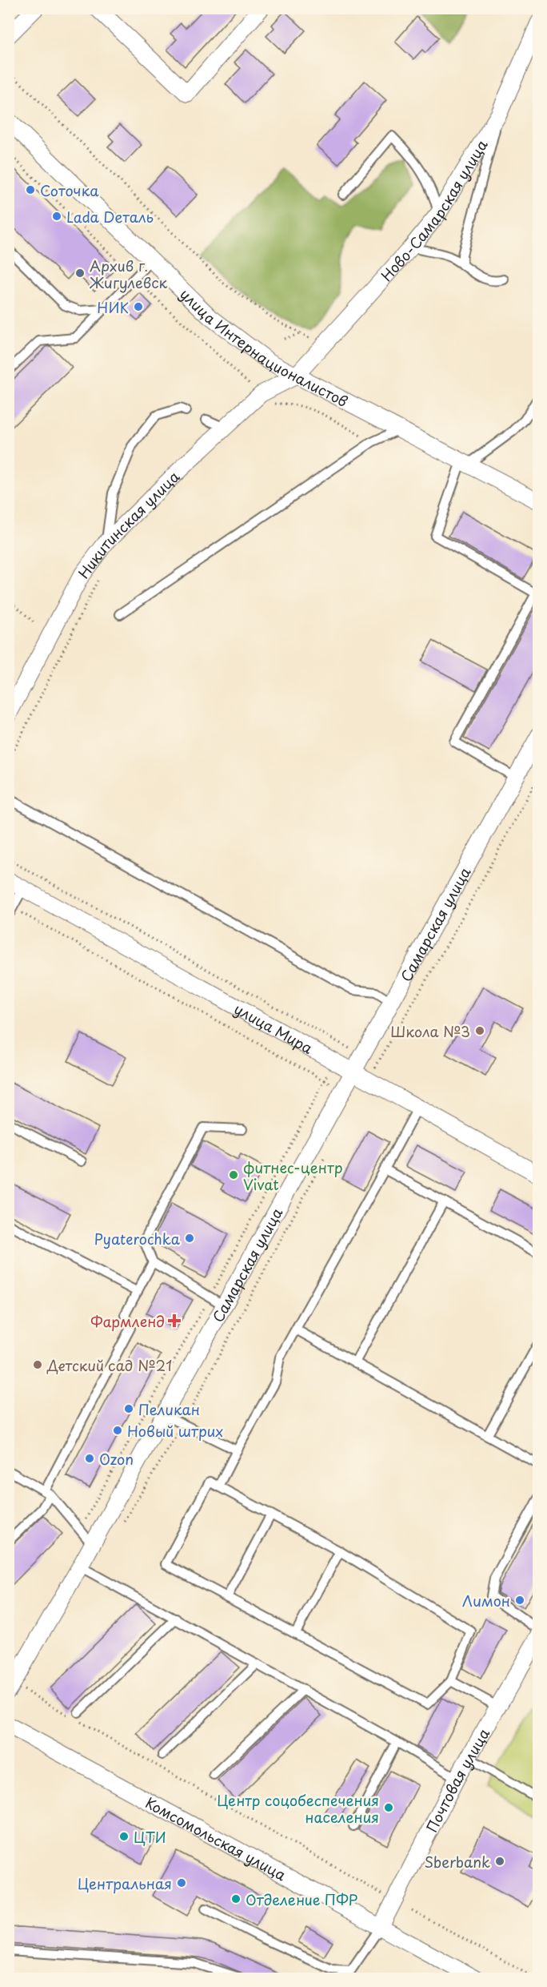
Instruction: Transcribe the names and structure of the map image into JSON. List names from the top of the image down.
{
  "streets": {
    "street": [
      "Ново-Самарская улица",
      "улица Интернационалистов",
      "Никитинская улица",
      "Самарская улица",
      "улица Мира",
      "Почтовая улица",
      "Комсомольская улица"
    ]
  },
  "crossings": [
    ["Ново-Самарская улица", "улица Интернационалистов"],
    ["Ново-Самарская улица", "Никитинская улица"],
    ["улица Интернационалистов", "Никитинская улица"],
    ["Самарская улица", "улица Мира"],
    ["Почтовая улица", "Комсомольская улица"]
  ],
  "places": {
    "other": [
      "Соточка",
      "Lada Dеталь",
      "Архив г. Жигулевск",
      "НИК",
      "Школа №3",
      "фитнес-центр Vivat",
      "Pyaterochka",
      "Детский сад №21",
      "Пеликан",
      "Новый штрих",
      "Ozon",
      "Лимон",
      "Центр соцобеспечения населения",
      "ЦТИ",
      "Sberbank",
      "Центральная",
      "Отделение ПФР"
    ],
    "health": ["Фармленд"]
  }
}
